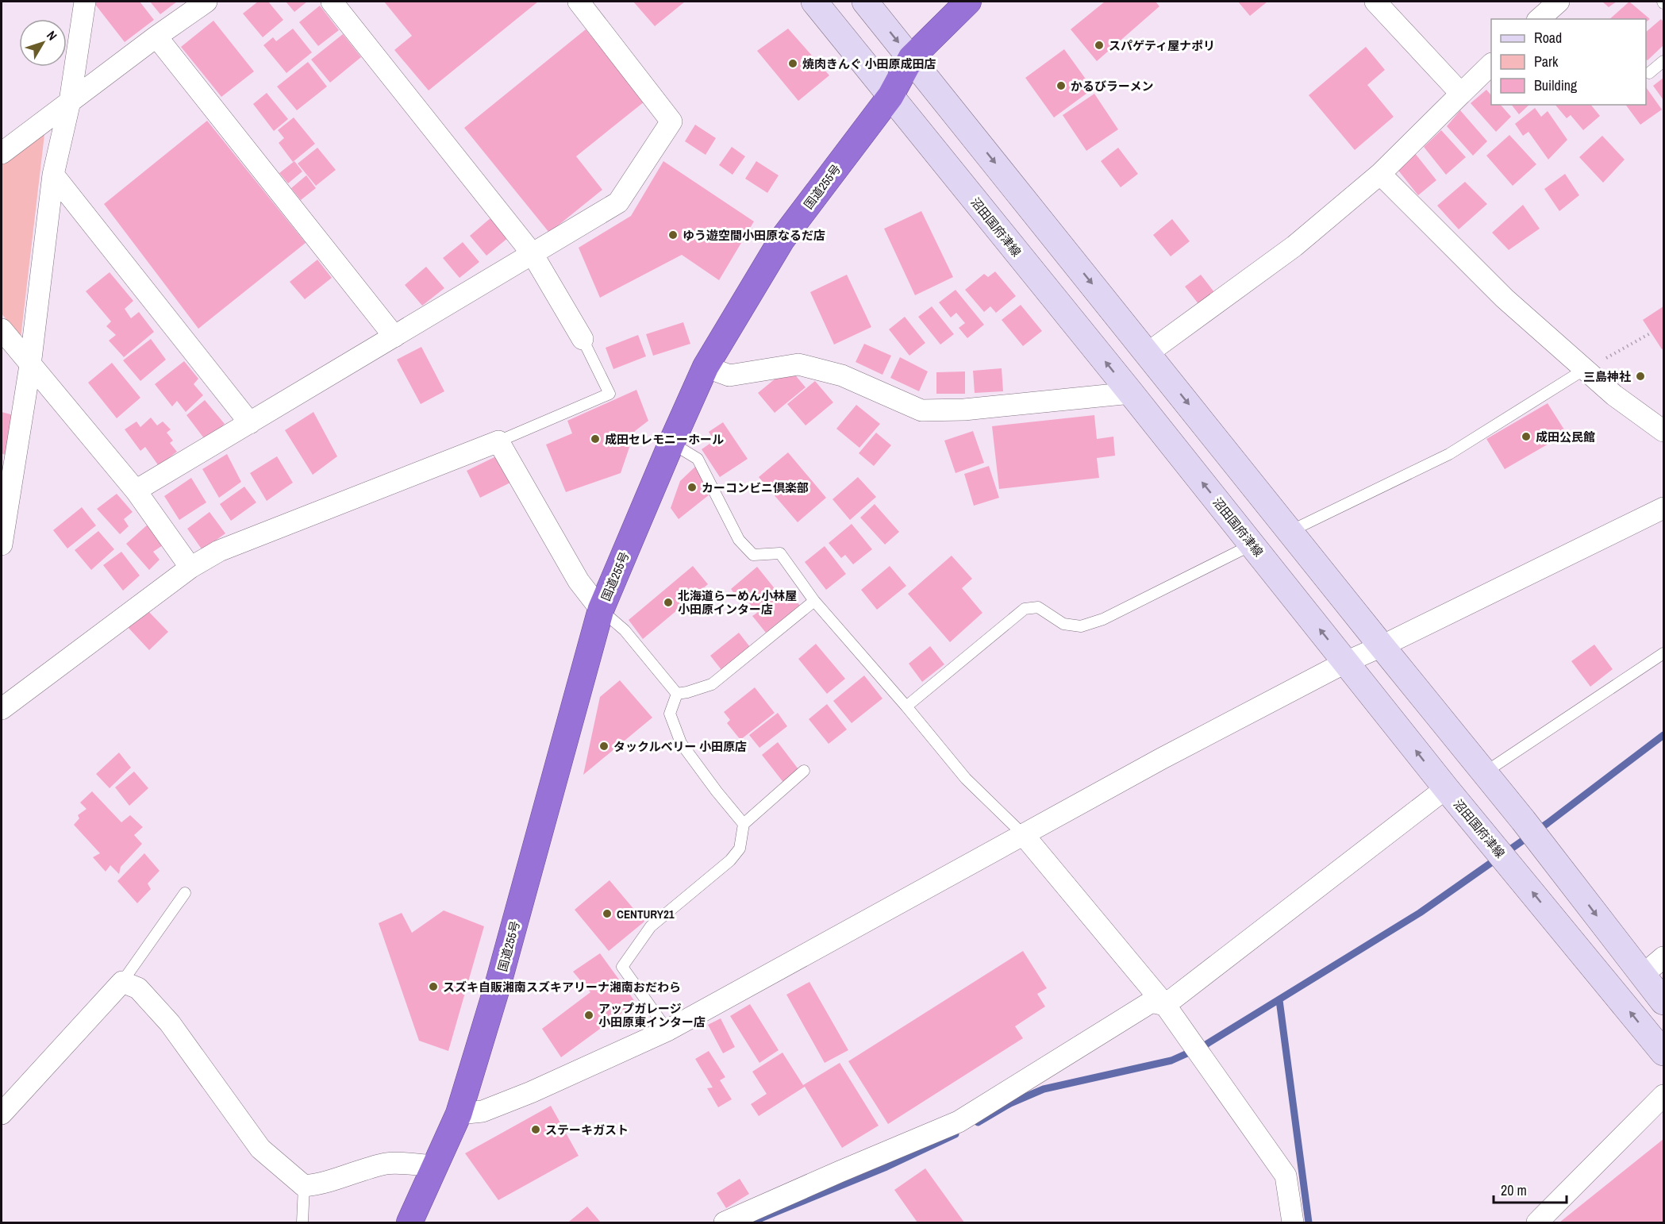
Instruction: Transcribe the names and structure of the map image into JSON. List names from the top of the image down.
{
  "streets": {
    "highway": ["国道255号"],
    "main road": ["沼田国府津線"]
  },
  "crossings": [
    ["国道255号", "沼田国府津線"]
  ],
  "places": [
    "スパゲティ屋ナポリ",
    "焼肉きんぐ 小田原成田店",
    "かるびラーメン",
    "ゆう遊空間小田原なるだ店",
    "三島神社",
    "成田公民館",
    "成田セレモニーホール",
    "カーコンビニ倶楽部",
    "北海道らーめん小林屋 小田原インター店",
    "タックルベリー 小田原店",
    "CENTURY21",
    "スズキ自販湘南スズキアリーナ湘南おだわら",
    "アップガレージ 小田原東インター店",
    "ステーキガスト"
  ],
  "legend": ["Road", "Park", "Building"],
  "scale_bar": "20 m",
  "north": "top right"
}
